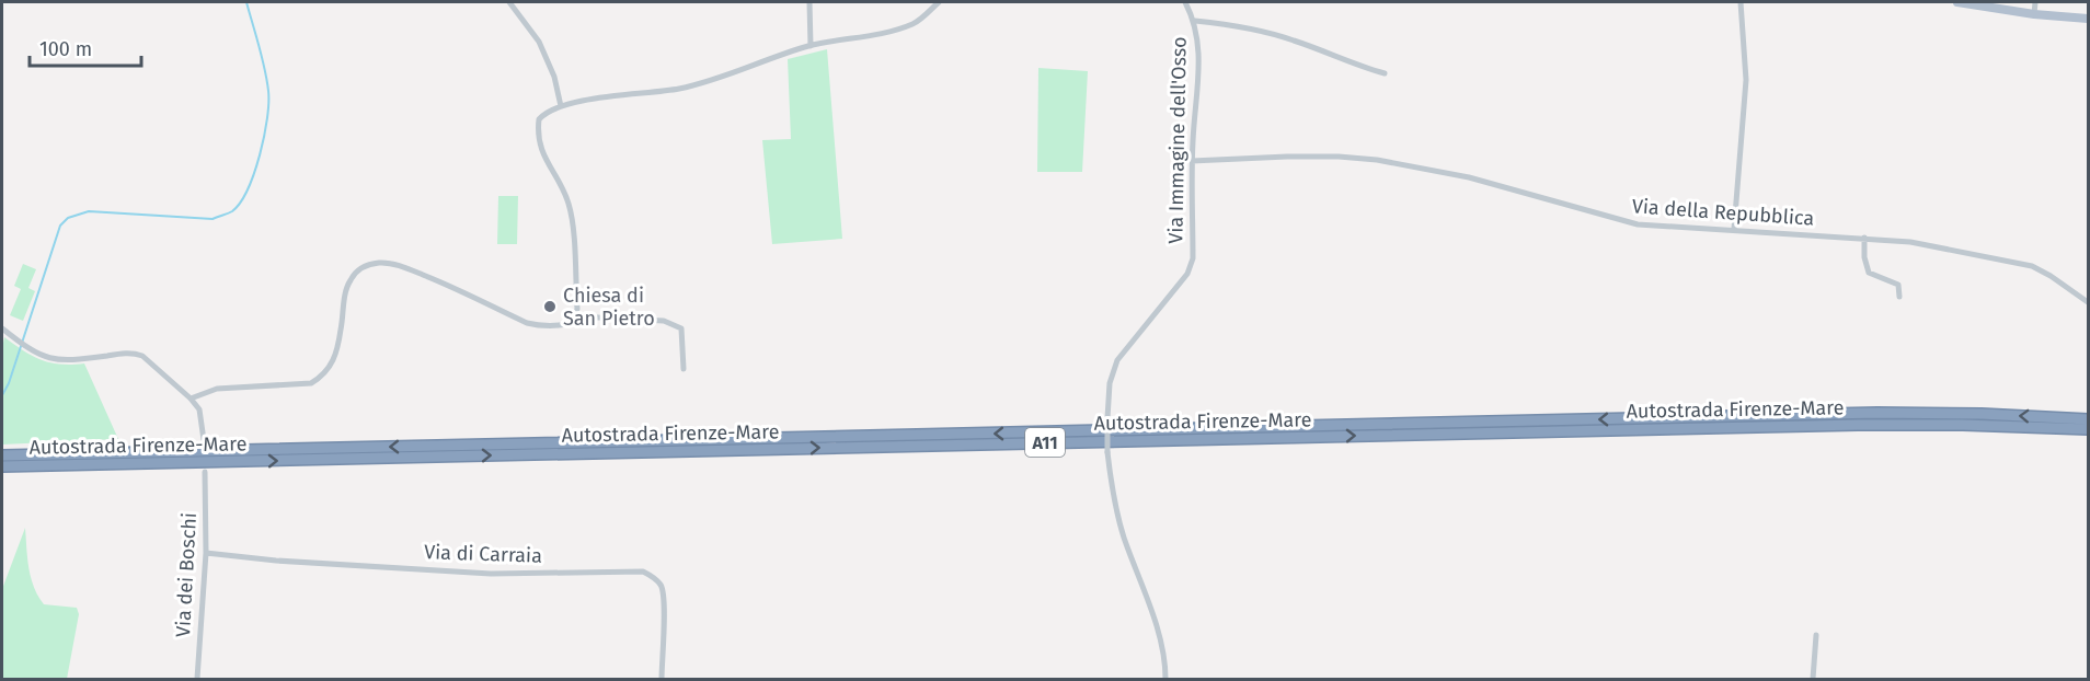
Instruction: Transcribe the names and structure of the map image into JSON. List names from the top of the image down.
{
  "streets": {
    "highway": ["Autostrada Firenze-Mare", "A11"],
    "street": [
      "Via Immagine dell'Osso",
      "Via della Repubblica",
      "Via di Carraia",
      "Via dei Boschi"
    ]
  },
  "crossings": [
    ["Via Immagine dell'Osso", "Via della Repubblica"],
    ["Via di Carraia", "Via dei Boschi"]
  ],
  "places": ["Chiesa di San Pietro"],
  "scale_bar": "100 m"
}
